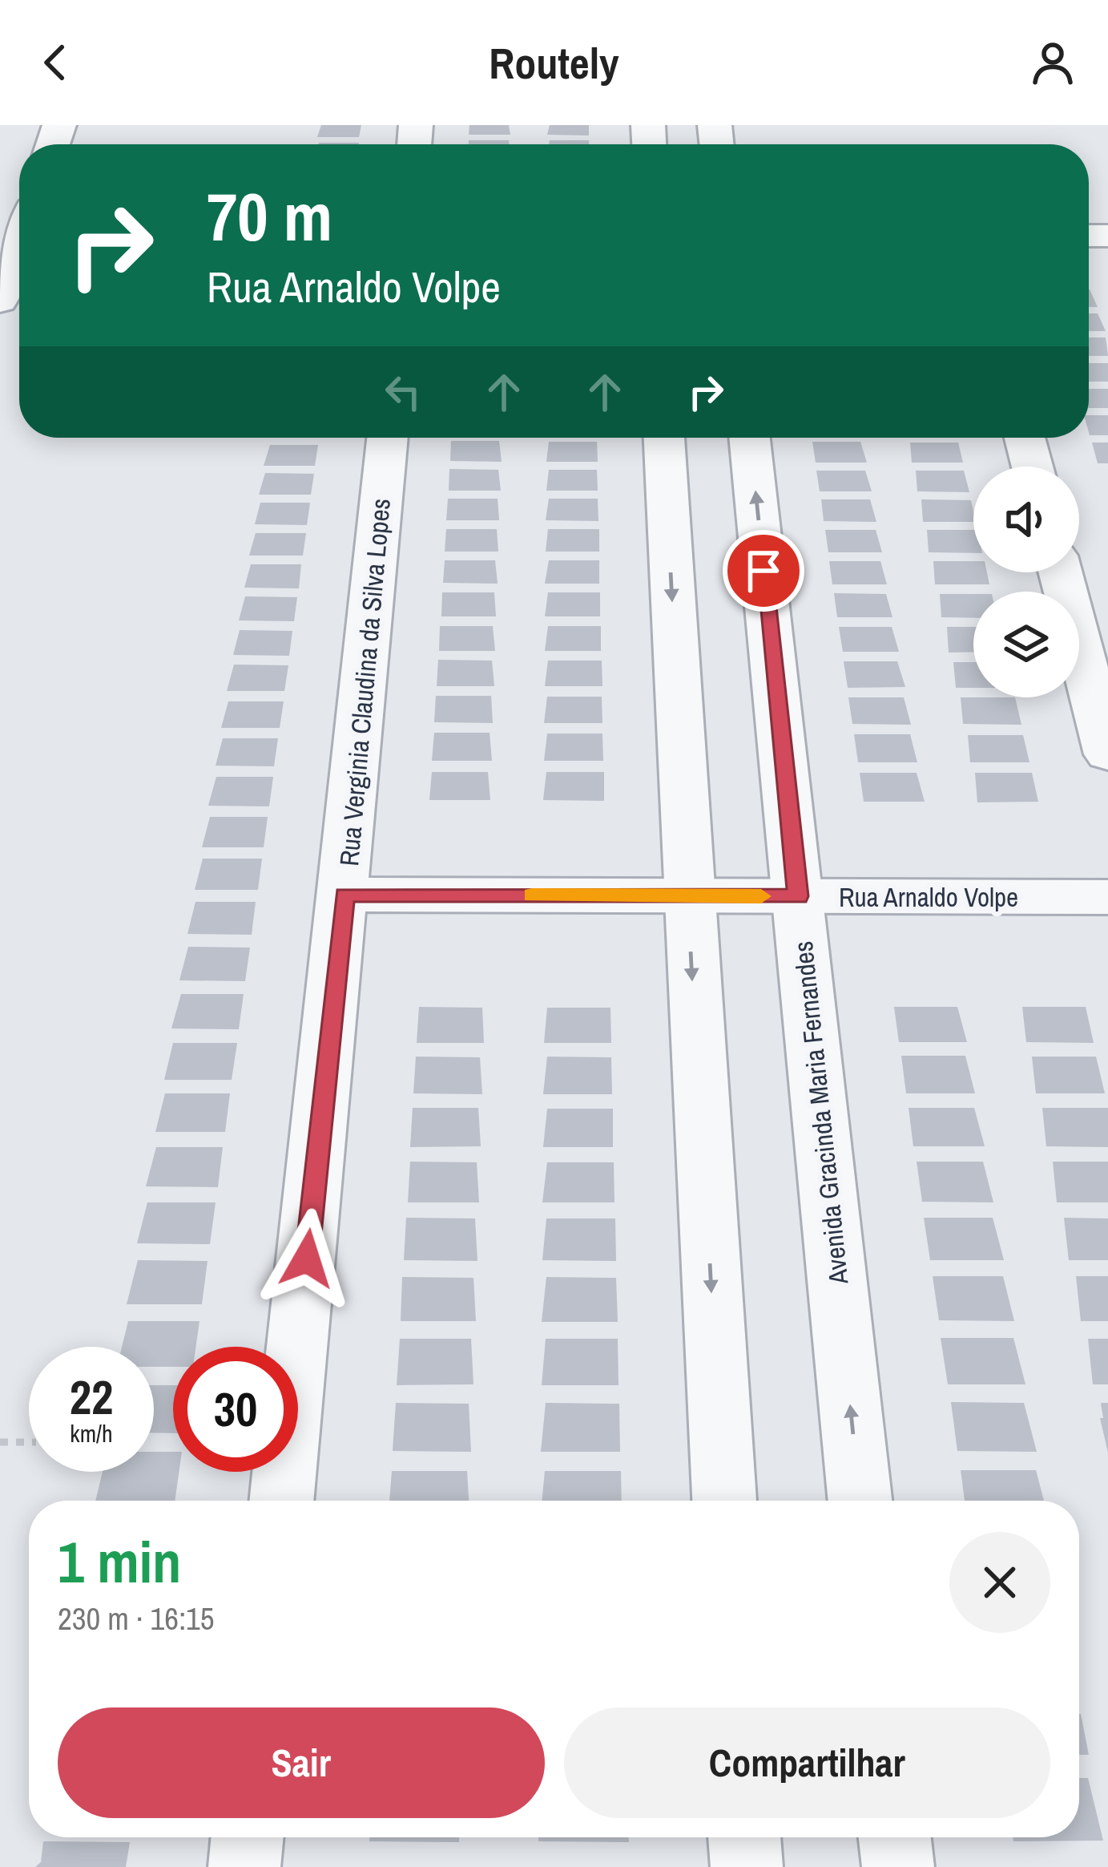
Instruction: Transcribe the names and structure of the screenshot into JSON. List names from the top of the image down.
{
  "streets": {
    "street": ["Rua Verginia Claudina da Silva Lopes", "Rua Arnaldo Volpe", "Avenida Gracinda Maria Fernandes"]
  },
  "crossings": [
    ["Rua Verginia Claudina da Silva Lopes", "Rua Arnaldo Volpe"],
    ["Rua Arnaldo Volpe", "Avenida Gracinda Maria Fernandes"]
  ],
  "page": {
    "header": "Routely",
    "turn": ["70 m", "Rua Arnaldo Volpe"],
    "speed": "22 km/h",
    "limit": "30",
    "heading": ["1 min", "230 m · 16:15"],
    "buttons": ["Sair", "Compartilhar"]
  }
}
